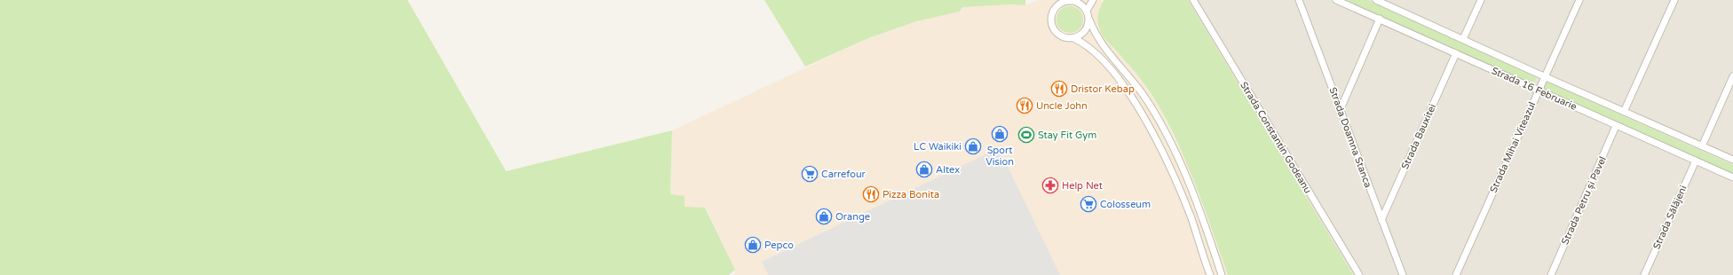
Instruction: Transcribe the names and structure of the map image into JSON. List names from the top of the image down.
{
  "streets": {
    "street": [
      "Strada 16 Februarie",
      "Strada Bauxitei",
      "Strada Constantin Godeanu",
      "Strada Doamna Stanca",
      "Strada Mihai Viteazul",
      "Strada Petru și Pavel",
      "Strada Sălăjeni"
    ]
  },
  "crossings": [
    ["Strada 16 Februarie", "Strada Bauxitei"],
    ["Strada 16 Februarie", "Strada Mihai Viteazul"],
    ["Strada 16 Februarie", "Strada Petru și Pavel"],
    ["Strada 16 Februarie", "Strada Sălăjeni"],
    ["Strada Bauxitei", "Strada Doamna Stanca"]
  ],
  "places": {
    "restaurant": ["Dristor Kebap", "Uncle John", "Pizza Bonita"],
    "shop": [
      "Sport Vision",
      "LC Waikiki",
      "Altex",
      "Orange",
      "Pepco"
    ],
    "sports": ["Stay Fit Gym"],
    "supermarket": ["Carrefour", "Colosseum"],
    "pharmacy": ["Help Net"]
  }
}
